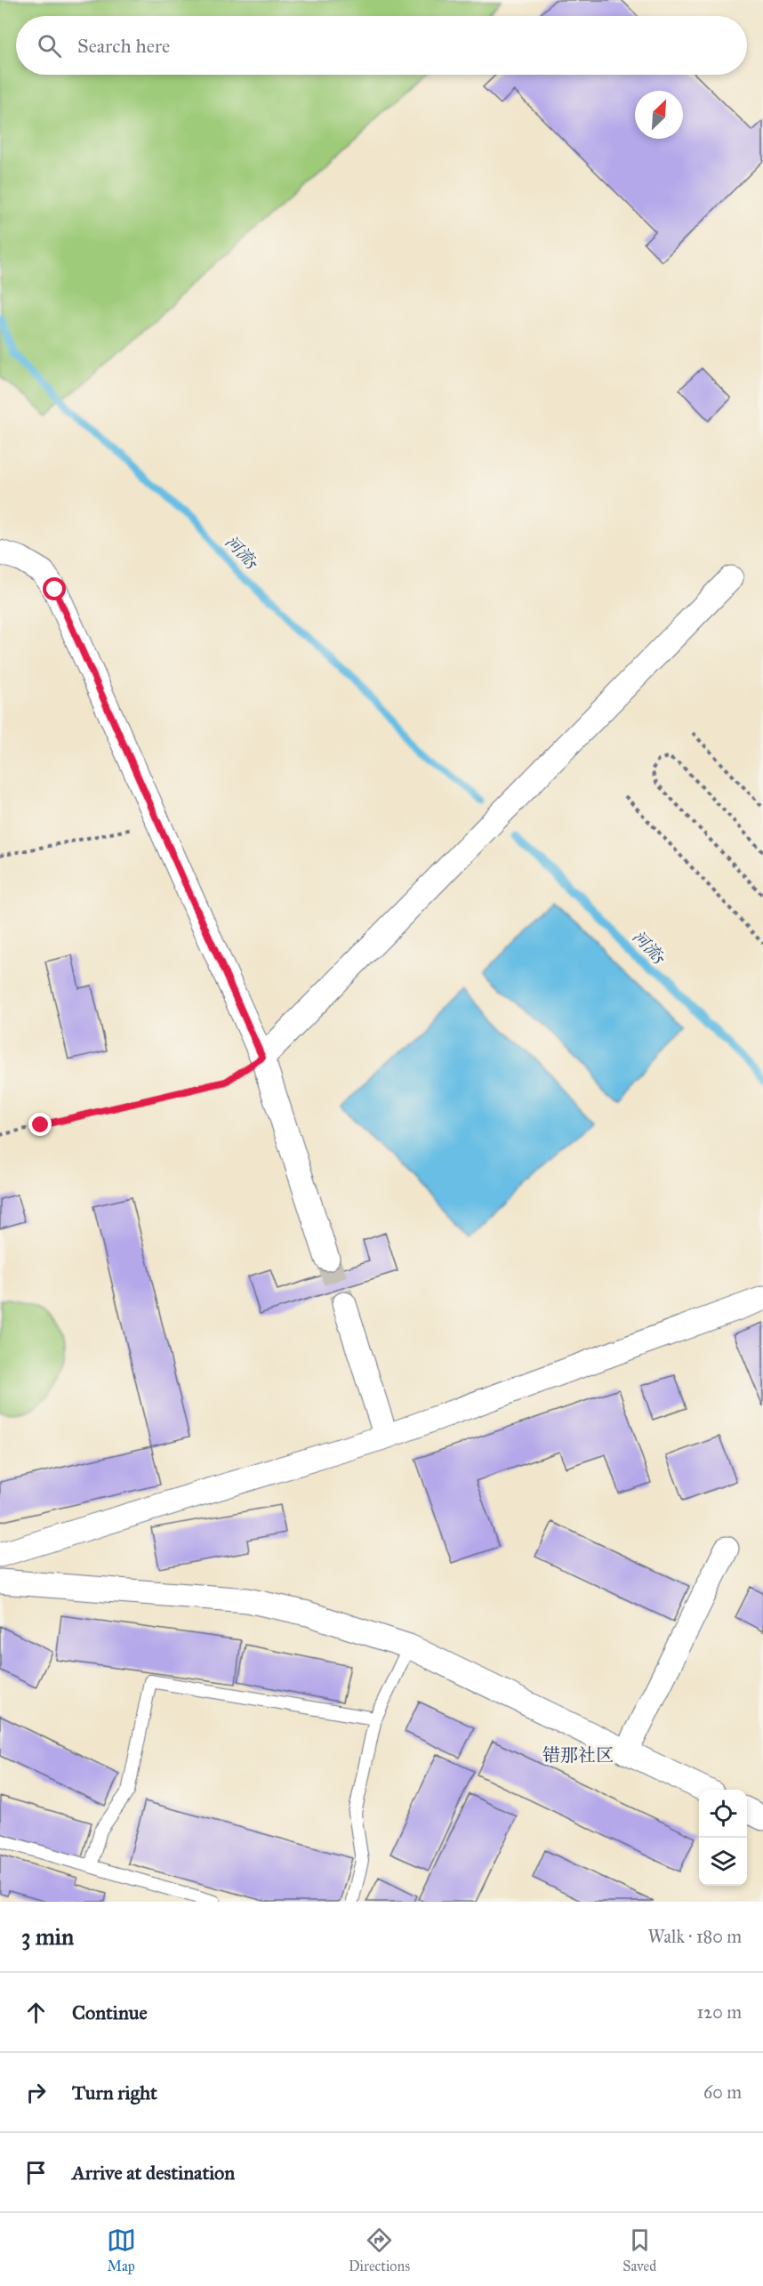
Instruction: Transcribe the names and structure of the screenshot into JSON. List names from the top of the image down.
{
  "districts": ["错那社区"],
  "water": ["河流5"],
  "north": "top right",
  "page": {
    "search": "Search here",
    "heading": ["3 min", "Walk · 180 m"],
    "list": [
      ["Continue", "120 m"],
      ["Turn right", "60 m"],
      "Arrive at destination"
    ],
    "nav": ["Map", "Directions", "Saved"]
  }
}
